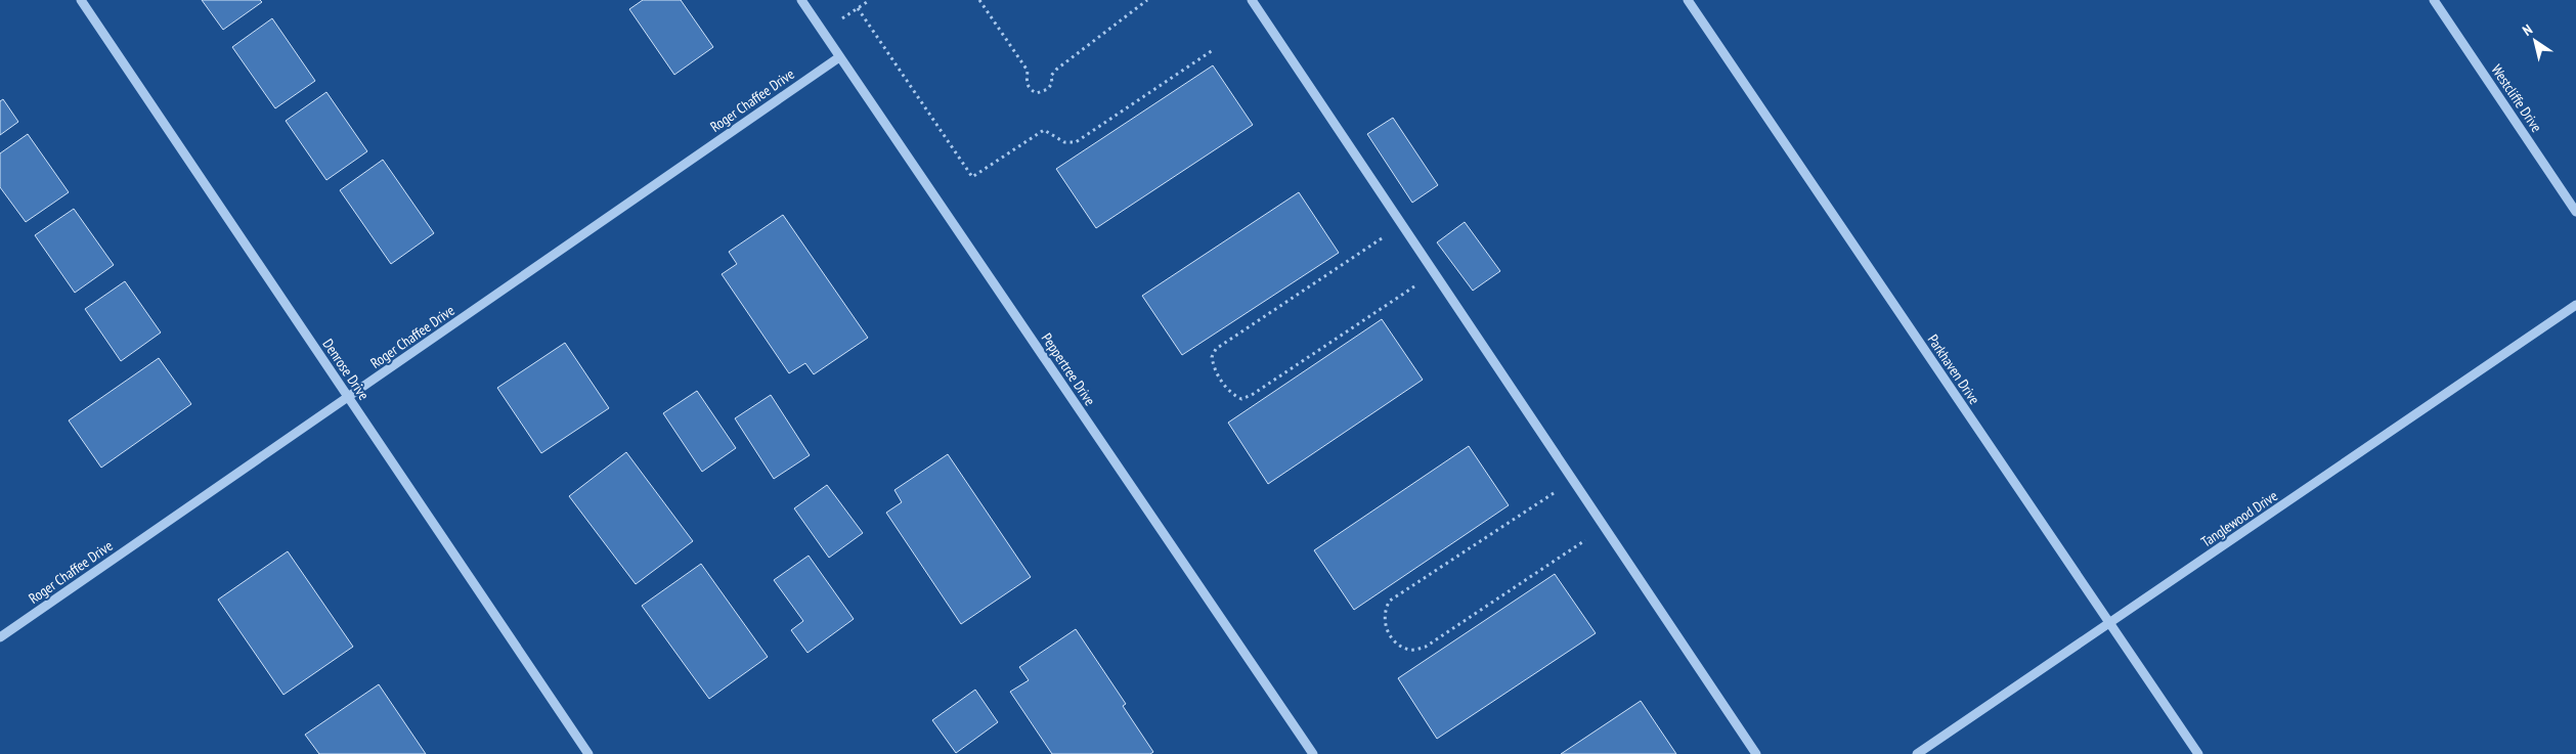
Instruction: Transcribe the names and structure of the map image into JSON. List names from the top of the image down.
{
  "streets": {
    "street": [
      "Westcliffe Drive",
      "Roger Chaffee Drive",
      "Denrose Drive",
      "Peppertree Drive",
      "Parkhaven Drive",
      "Tanglewood Drive"
    ]
  },
  "crossings": [
    ["Roger Chaffee Drive", "Denrose Drive"],
    ["Roger Chaffee Drive", "Peppertree Drive"],
    ["Parkhaven Drive", "Tanglewood Drive"]
  ],
  "north": "top left"
}
